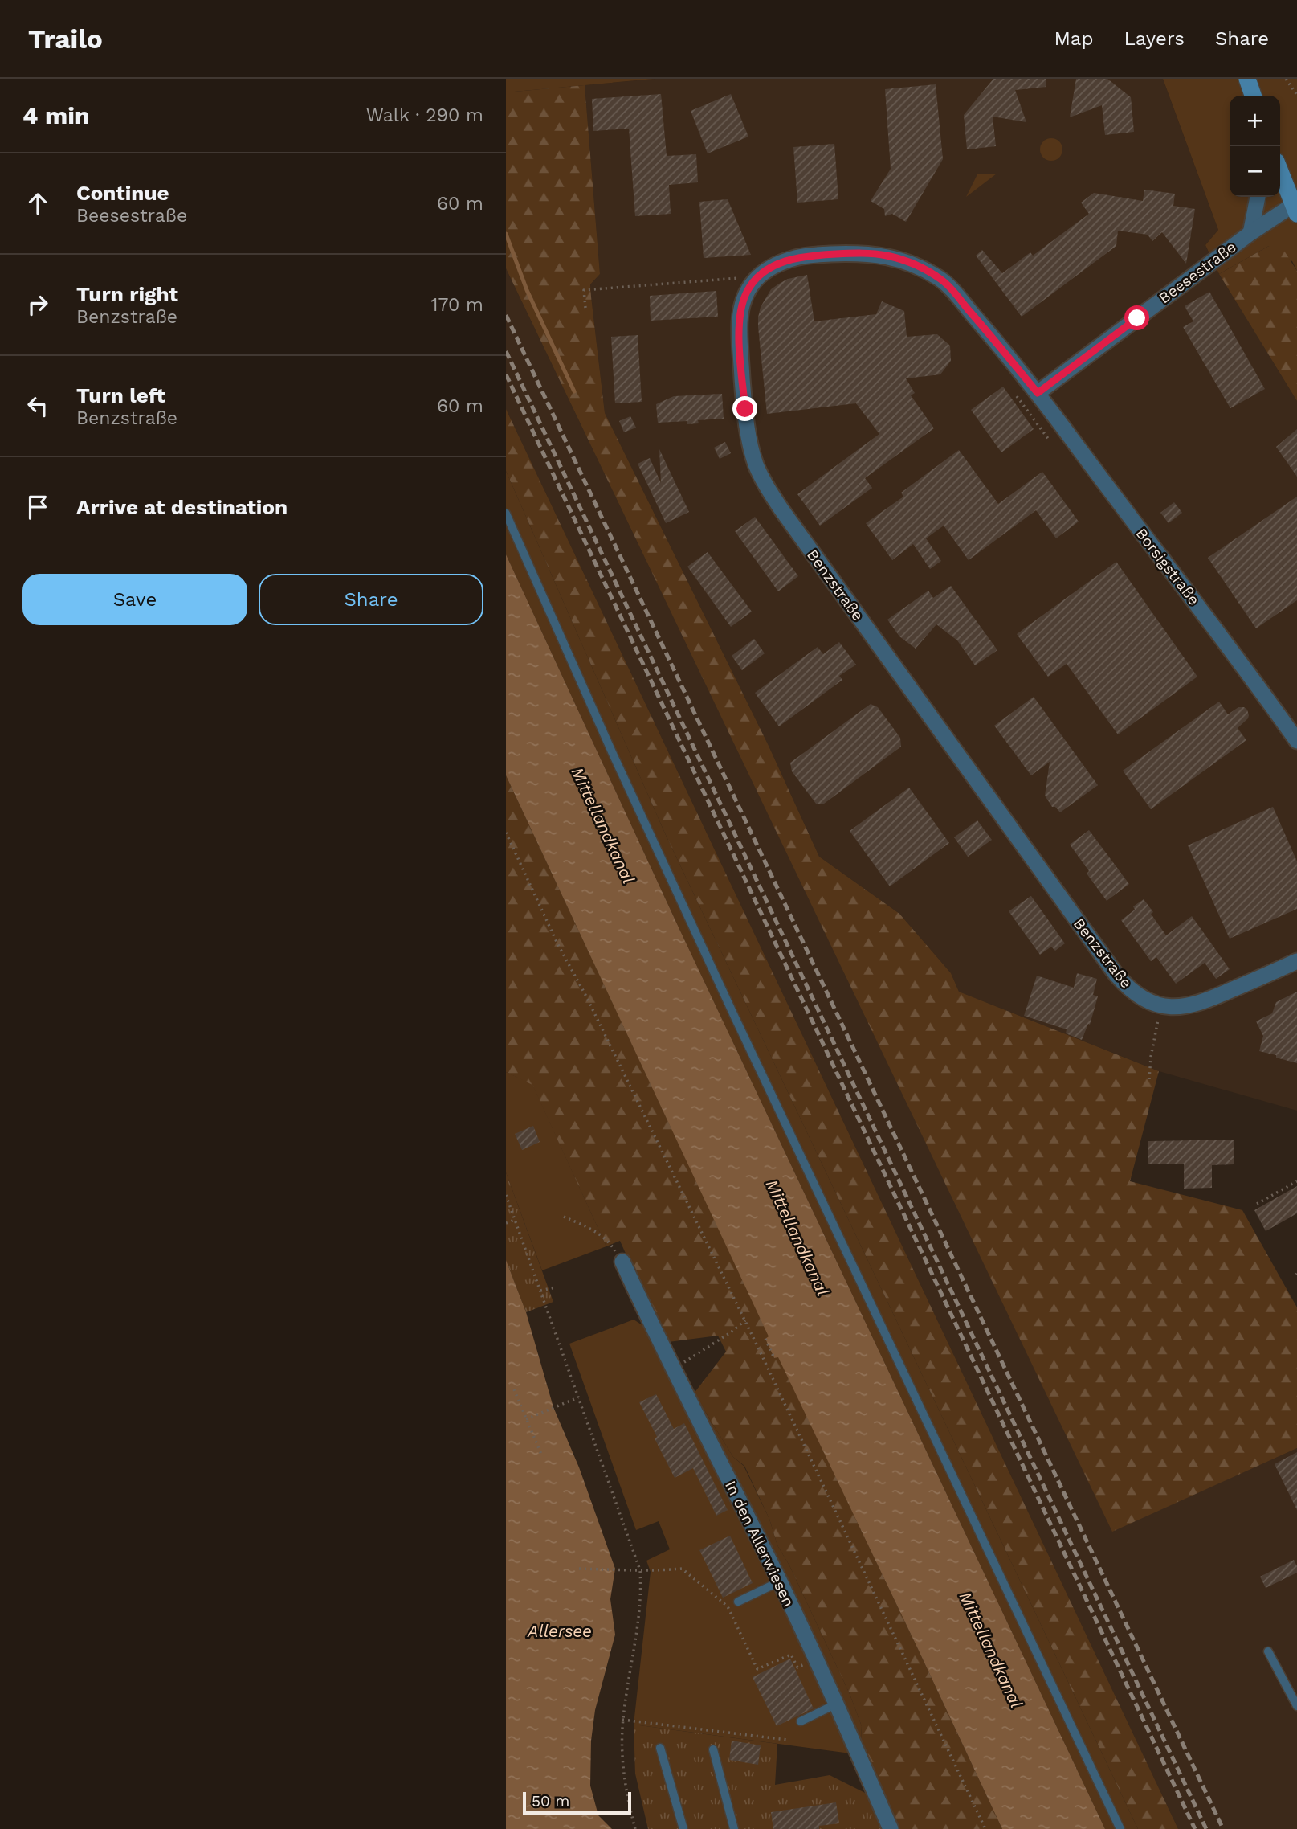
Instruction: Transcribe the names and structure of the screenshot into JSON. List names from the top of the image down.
{
  "streets": {
    "street": [
      "Beesestraße",
      "Borsigstraße",
      "Benzstraße",
      "In den Allerwiesen"
    ]
  },
  "crossings": [
    ["Beesestraße", "Borsigstraße"]
  ],
  "water": ["Mittellandkanal", "Allersee"],
  "scale_bar": "50 m",
  "page": {
    "header": "Trailo",
    "nav": ["Map", "Layers", "Share"],
    "heading": ["4 min", "Walk · 290 m"],
    "map_buttons": ["+", "−"],
    "list": [
      ["Continue", "Beesestraße", "60 m"],
      ["Turn right", "Benzstraße", "170 m"],
      ["Turn left", "Benzstraße", "60 m"],
      "Arrive at destination"
    ],
    "buttons": ["Save", "Share"],
    "scale": "50 m"
  }
}
